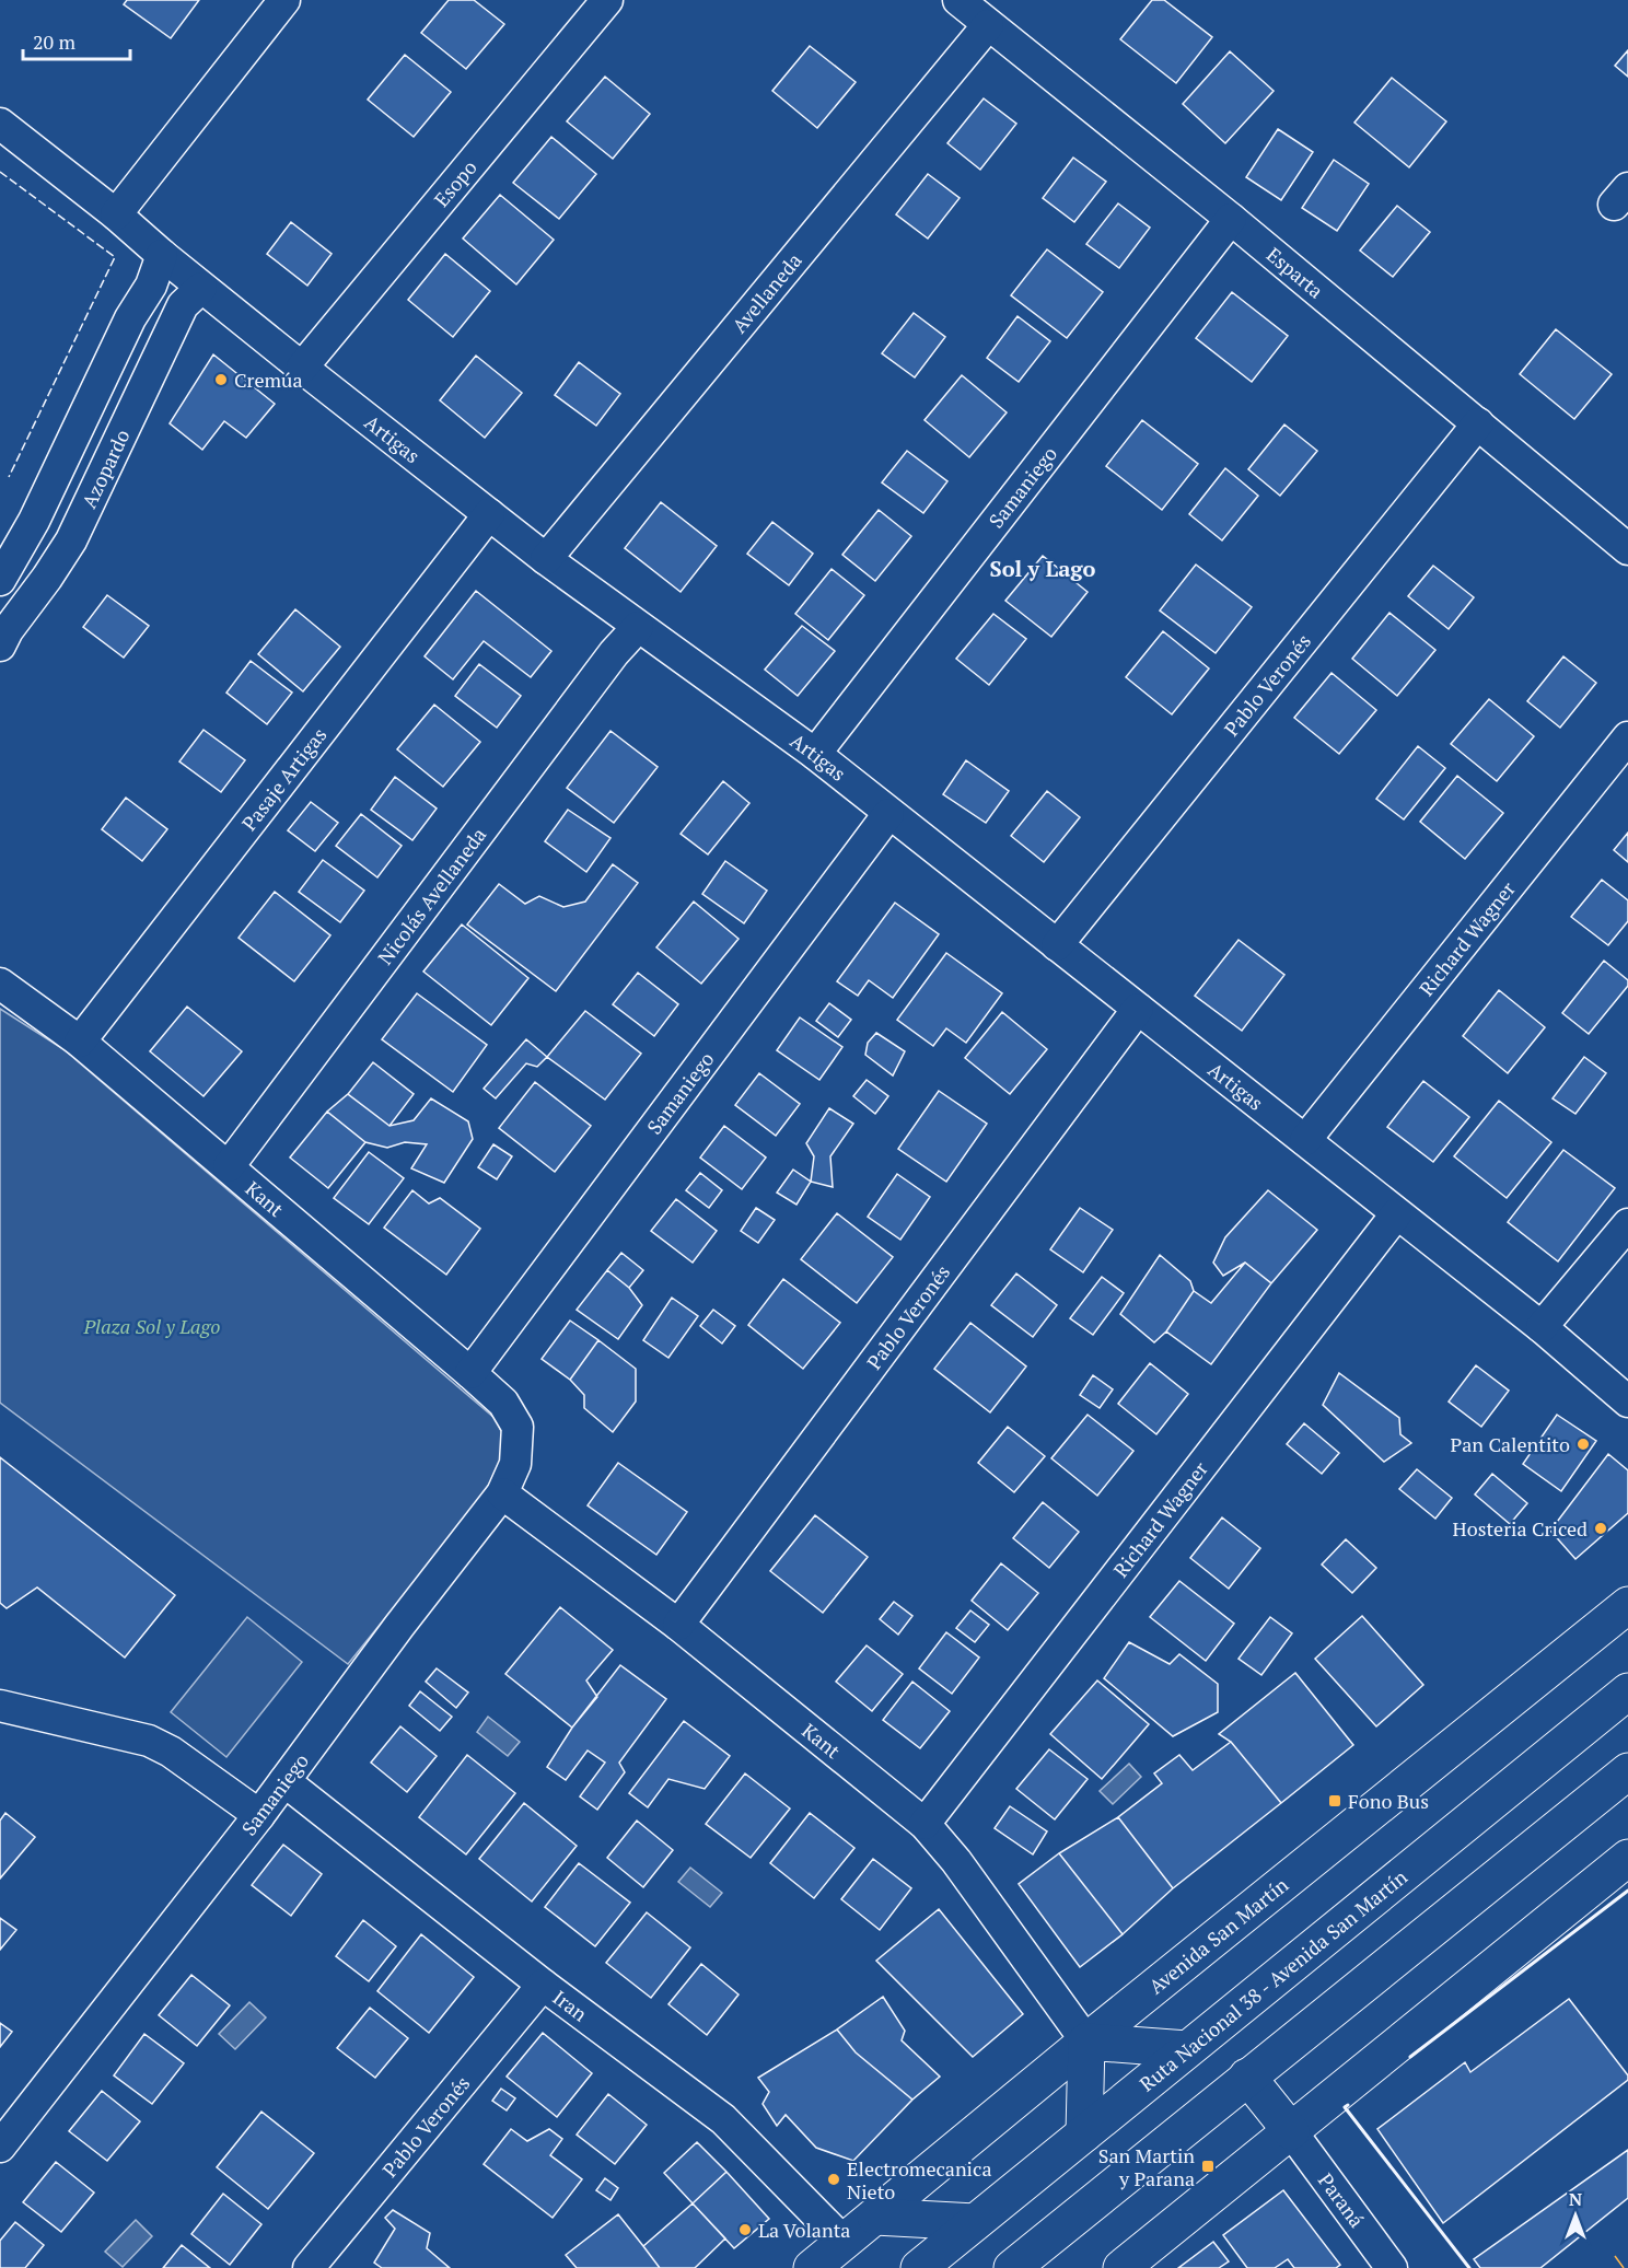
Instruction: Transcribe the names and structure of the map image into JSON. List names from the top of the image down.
{
  "streets": {
    "main road": ["Avenida San Martín", "Ruta Nacional 38 - Avenida San Martín"],
    "street": [
      "Esopo",
      "Esparta",
      "Avellaneda",
      "Artigas",
      "Azopardo",
      "Samaniego",
      "Pablo Veronés",
      "Pasaje Artigas",
      "Nicolás Avellaneda",
      "Richard Wagner",
      "Kant",
      "Iran",
      "Paraná"
    ]
  },
  "crossings": [
    ["Esopo", "Artigas"],
    ["Esparta", "Avellaneda"],
    ["Esparta", "Samaniego"],
    ["Esparta", "Pablo Veronés"],
    ["Avellaneda", "Artigas"],
    ["Artigas", "Azopardo"],
    ["Artigas", "Samaniego"],
    ["Artigas", "Pablo Veronés"],
    ["Artigas", "Pasaje Artigas"],
    ["Artigas", "Nicolás Avellaneda"],
    ["Artigas", "Richard Wagner"],
    ["Samaniego", "Kant"],
    ["Samaniego", "Iran"],
    ["Pablo Veronés", "Kant"],
    ["Pablo Veronés", "Iran"],
    ["Pasaje Artigas", "Kant"],
    ["Nicolás Avellaneda", "Kant"],
    ["Richard Wagner", "Kant"],
    ["Kant", "Avenida San Martín"],
    ["Avenida San Martín", "Iran"]
  ],
  "districts": ["Sol y Lago"],
  "parks": ["Plaza Sol y Lago"],
  "places": {
    "other": [
      "Cremúa",
      "Pan Calentito",
      "Hosteria Criced",
      "Electromecanica Nieto",
      "La Volanta"
    ],
    "transit": ["Fono Bus", "San Martin y Parana"]
  },
  "scale_bar": "20 m",
  "north": "top"
}
